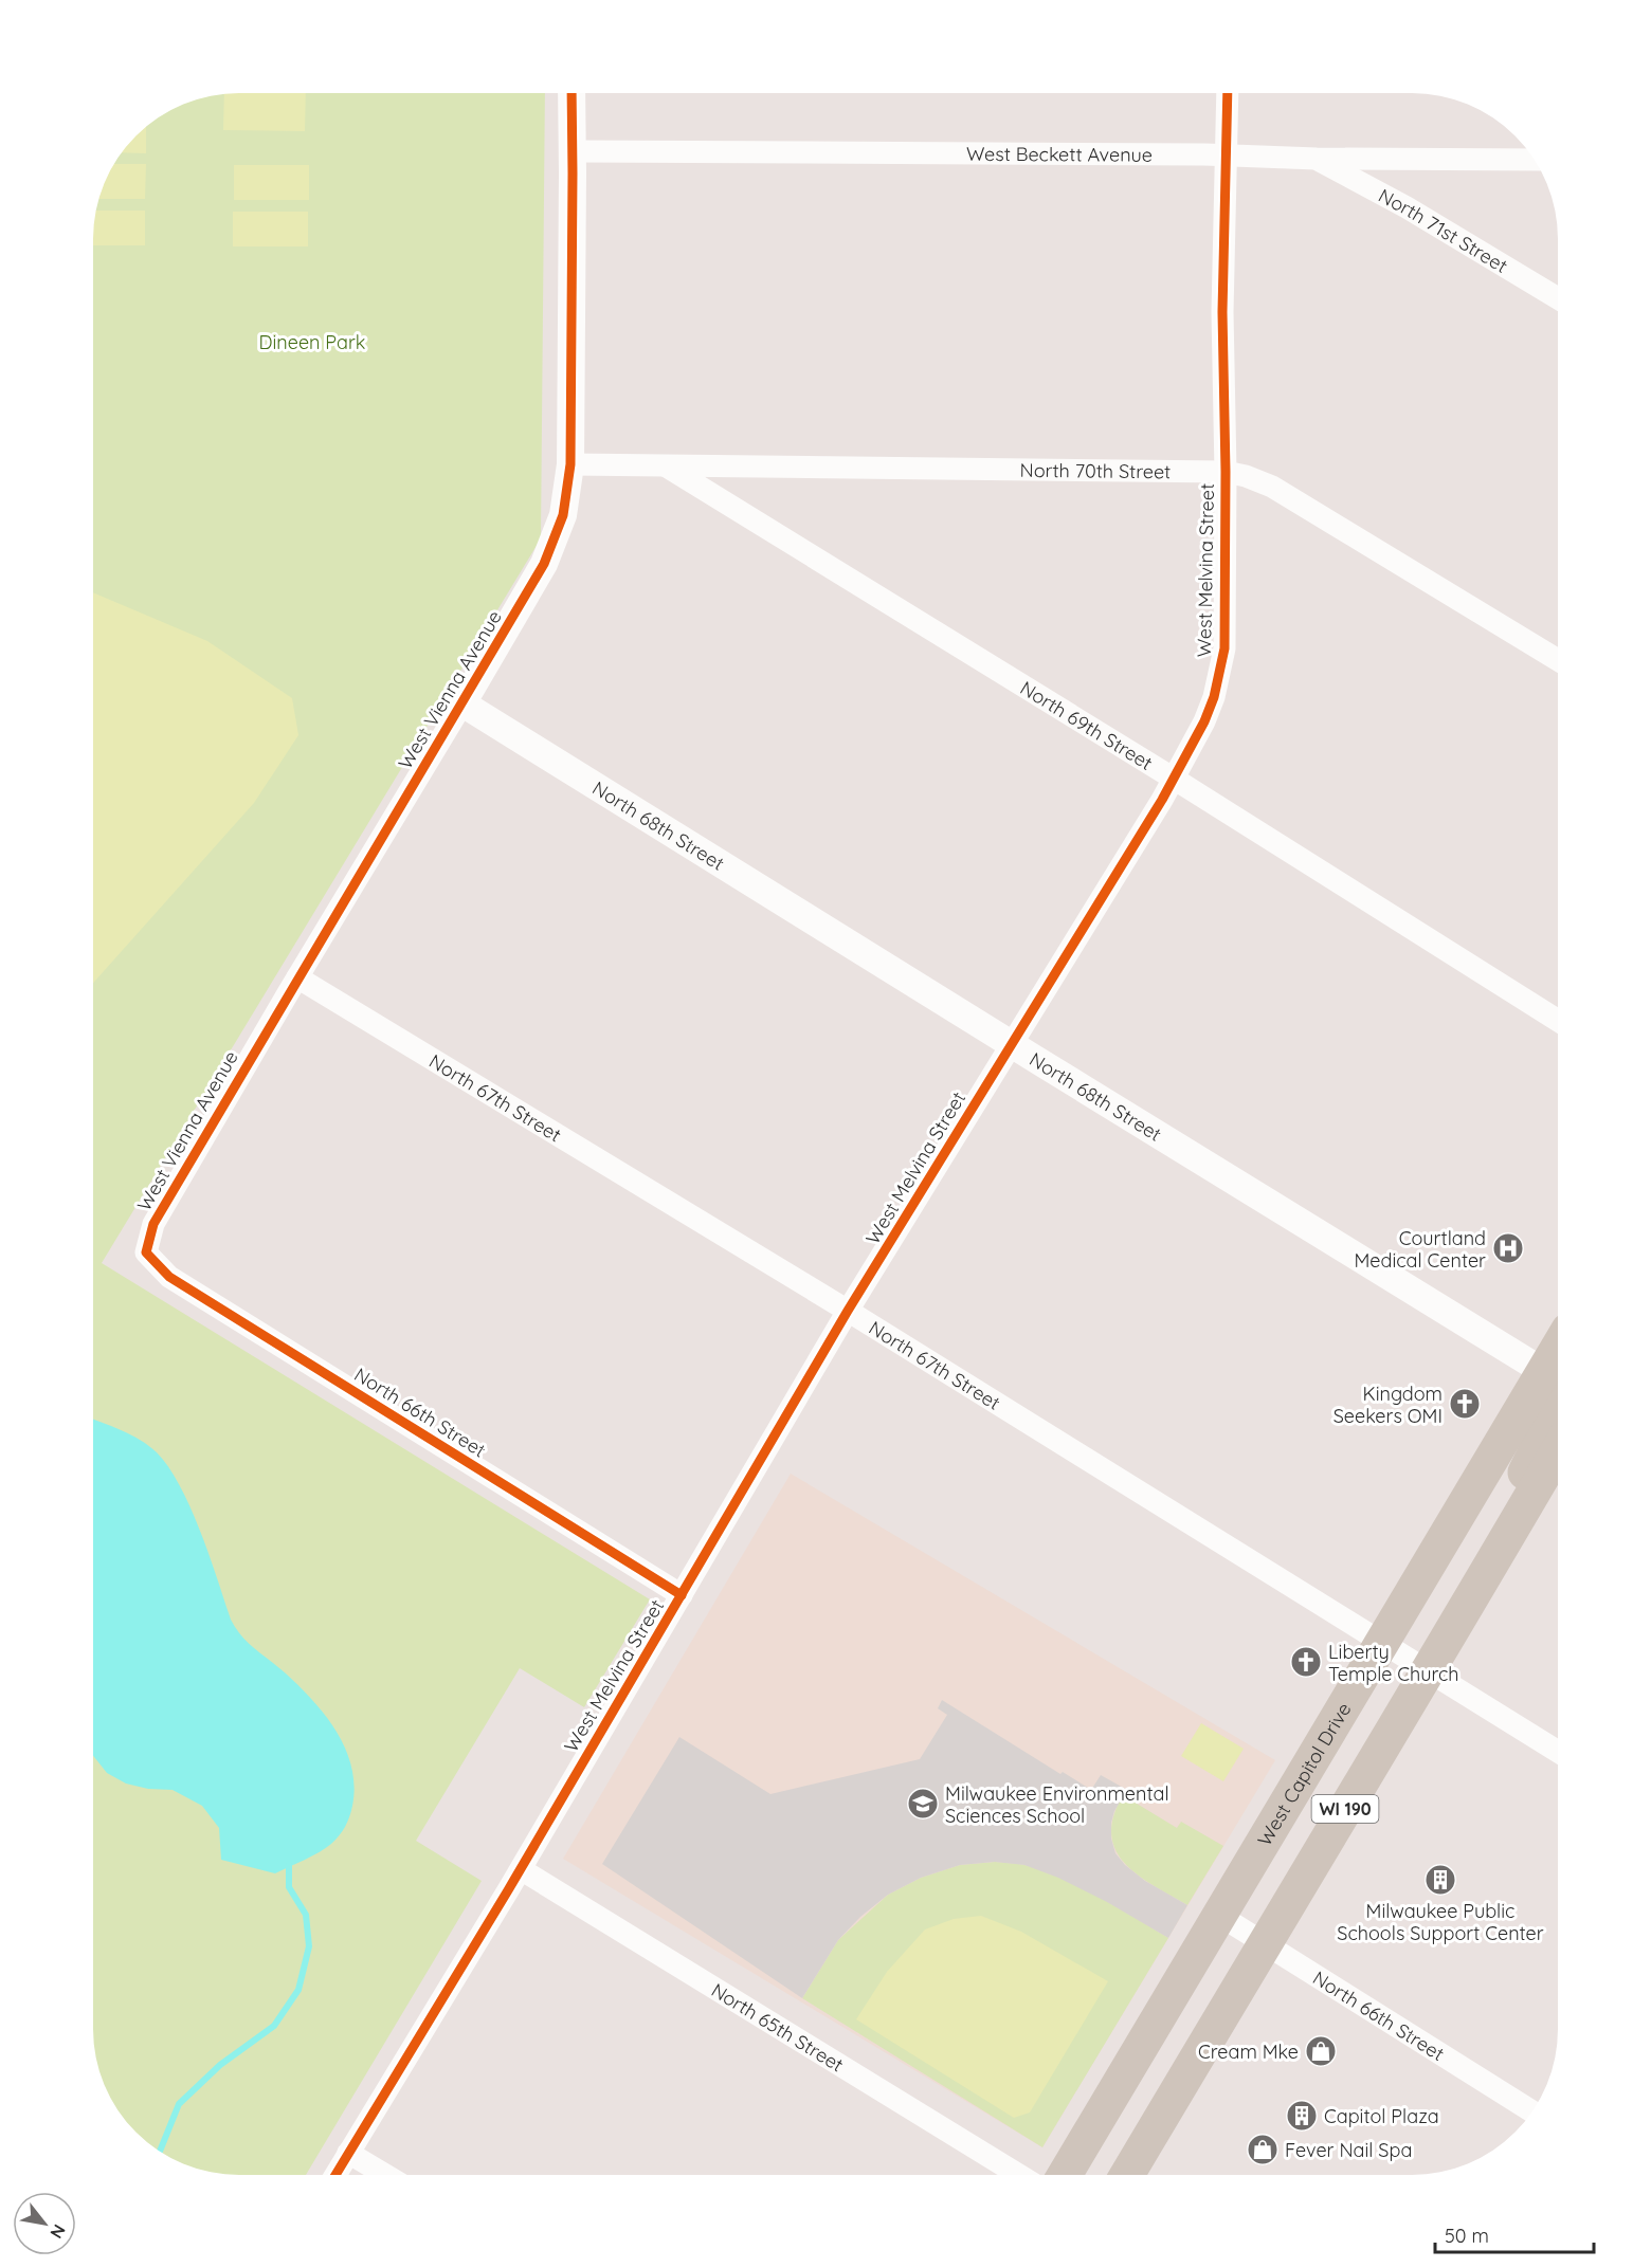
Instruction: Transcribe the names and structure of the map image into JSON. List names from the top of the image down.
{
  "streets": {
    "main road": ["West Capitol Drive", "WI 190"],
    "street": [
      "West Beckett Avenue",
      "North 71st Street",
      "North 70th Street",
      "West Melvina Street",
      "West Vienna Avenue",
      "North 69th Street",
      "North 68th Street",
      "North 67th Street",
      "North 66th Street",
      "North 65th Street"
    ]
  },
  "crossings": [
    ["West Beckett Avenue", "North 71st Street"],
    ["West Beckett Avenue", "West Melvina Street"],
    ["West Beckett Avenue", "West Vienna Avenue"],
    ["North 70th Street", "West Melvina Street"],
    ["North 70th Street", "West Vienna Avenue"],
    ["North 70th Street", "North 69th Street"],
    ["West Melvina Street", "North 69th Street"],
    ["West Melvina Street", "North 68th Street"],
    ["West Melvina Street", "North 67th Street"],
    ["West Melvina Street", "North 66th Street"],
    ["West Melvina Street", "North 65th Street"],
    ["West Vienna Avenue", "North 68th Street"],
    ["West Vienna Avenue", "North 67th Street"],
    ["West Vienna Avenue", "North 66th Street"],
    ["North 68th Street", "West Capitol Drive"],
    ["North 67th Street", "West Capitol Drive"],
    ["North 67th Street", "WI 190"],
    ["North 66th Street", "West Capitol Drive"],
    ["North 66th Street", "WI 190"]
  ],
  "parks": ["Dineen Park"],
  "places": {
    "hospital": ["Courtland Medical Center"],
    "church": ["Kingdom Seekers OMI", "Liberty Temple Church"],
    "school or university": ["Milwaukee Environmental Sciences School"],
    "building": ["Milwaukee Public Schools Support Center", "Capitol Plaza"],
    "shop": ["Cream Mke", "Fever Nail Spa"]
  },
  "scale_bar": "50 m",
  "north": "bottom right"
}
